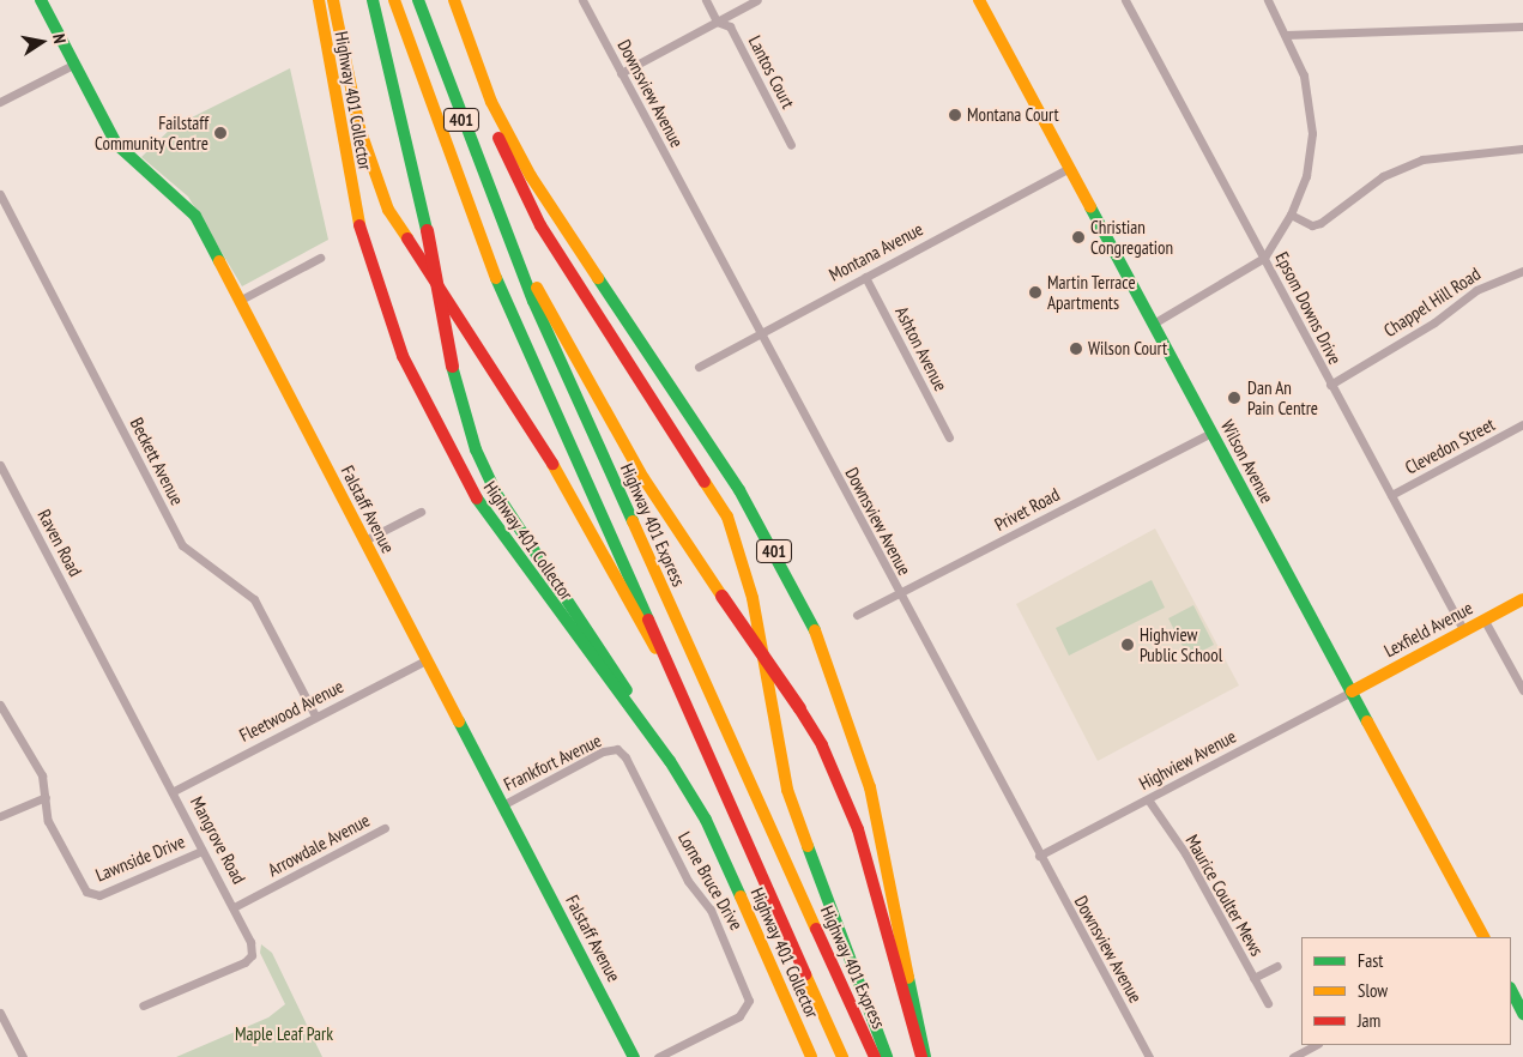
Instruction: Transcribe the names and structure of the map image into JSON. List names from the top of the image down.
{
  "streets": {
    "main road": [
      "Highway 401 Collector",
      "401",
      "Wilson Avenue",
      "Falstaff Avenue",
      "Highway 401 Express",
      "Lexfield Avenue"
    ],
    "street": [
      "Lantos Court",
      "Downsview Avenue",
      "Montana Avenue",
      "Chappel Hill Road",
      "Epsom Downs Drive",
      "Ashton Avenue",
      "Clevedon Street",
      "Beckett Avenue",
      "Privet Road",
      "Raven Road",
      "Fleetwood Avenue",
      "Highview Avenue",
      "Frankfort Avenue",
      "Mangrove Road",
      "Arrowdale Avenue",
      "Lawnside Drive",
      "Lorne Bruce Drive",
      "Maurice Coulter Mews"
    ]
  },
  "crossings": [
    ["Downsview Avenue", "Montana Avenue"],
    ["Downsview Avenue", "Privet Road"],
    ["Downsview Avenue", "Highview Avenue"],
    ["Montana Avenue", "Ashton Avenue"],
    ["Montana Avenue", "Wilson Avenue"],
    ["Chappel Hill Road", "Epsom Downs Drive"],
    ["Epsom Downs Drive", "Clevedon Street"],
    ["Epsom Downs Drive", "Lexfield Avenue"],
    ["Beckett Avenue", "Fleetwood Avenue"],
    ["Wilson Avenue", "Privet Road"],
    ["Wilson Avenue", "Lexfield Avenue"],
    ["Wilson Avenue", "Highview Avenue"],
    ["Falstaff Avenue", "Fleetwood Avenue"],
    ["Falstaff Avenue", "Frankfort Avenue"],
    ["Raven Road", "Mangrove Road"],
    ["Lexfield Avenue", "Highview Avenue"],
    ["Fleetwood Avenue", "Mangrove Road"],
    ["Highview Avenue", "Maurice Coulter Mews"],
    ["Frankfort Avenue", "Lorne Bruce Drive"],
    ["Mangrove Road", "Arrowdale Avenue"],
    ["Mangrove Road", "Lawnside Drive"]
  ],
  "parks": ["Maple Leaf Park"],
  "places": [
    "Montana Court",
    "Failstaff Community Centre",
    "Christian Congregation",
    "Martin Terrace Apartments",
    "Wilson Court",
    "Dan An Pain Centre",
    "Highview Public School"
  ],
  "legend": ["Fast", "Slow", "Jam"],
  "north": "right"
}
